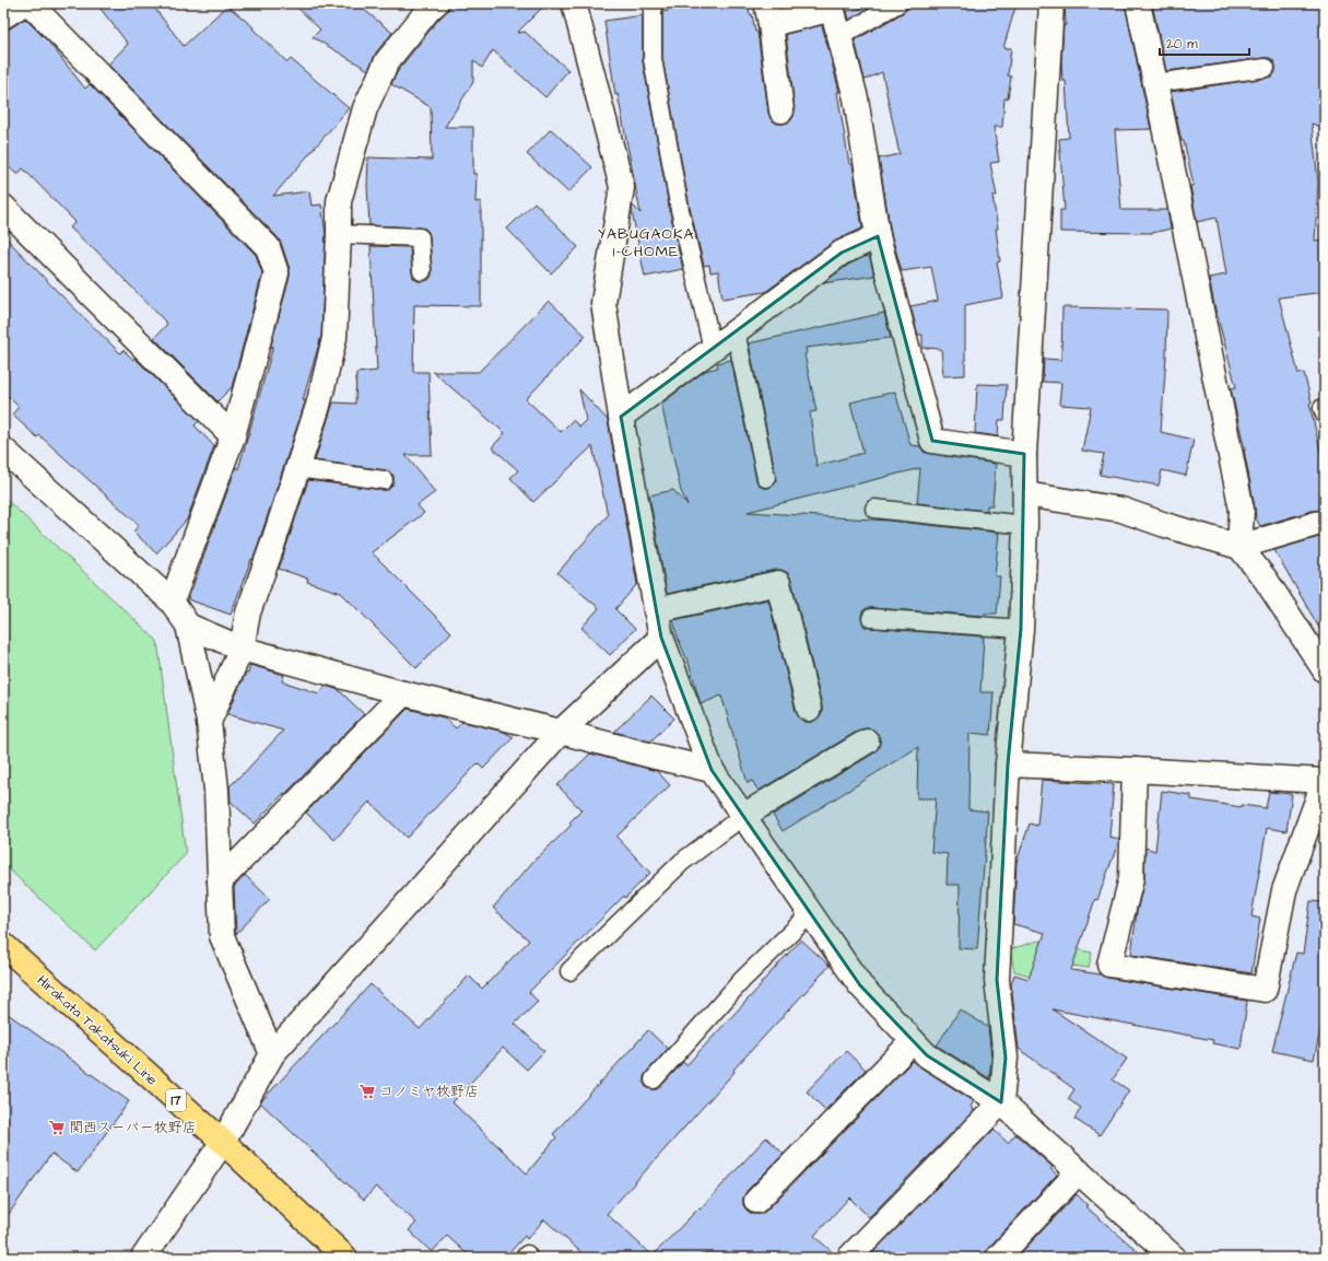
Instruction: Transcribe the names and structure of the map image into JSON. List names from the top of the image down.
{
  "streets": {
    "main road": ["Hirakata Takatsuki Line", "17"]
  },
  "districts": ["YABUGAOKA 1-CHOME"],
  "places": {
    "supermarket": ["コノミヤ牧野店", "関西スーパー牧野店"]
  },
  "scale_bar": "20 m"
}
